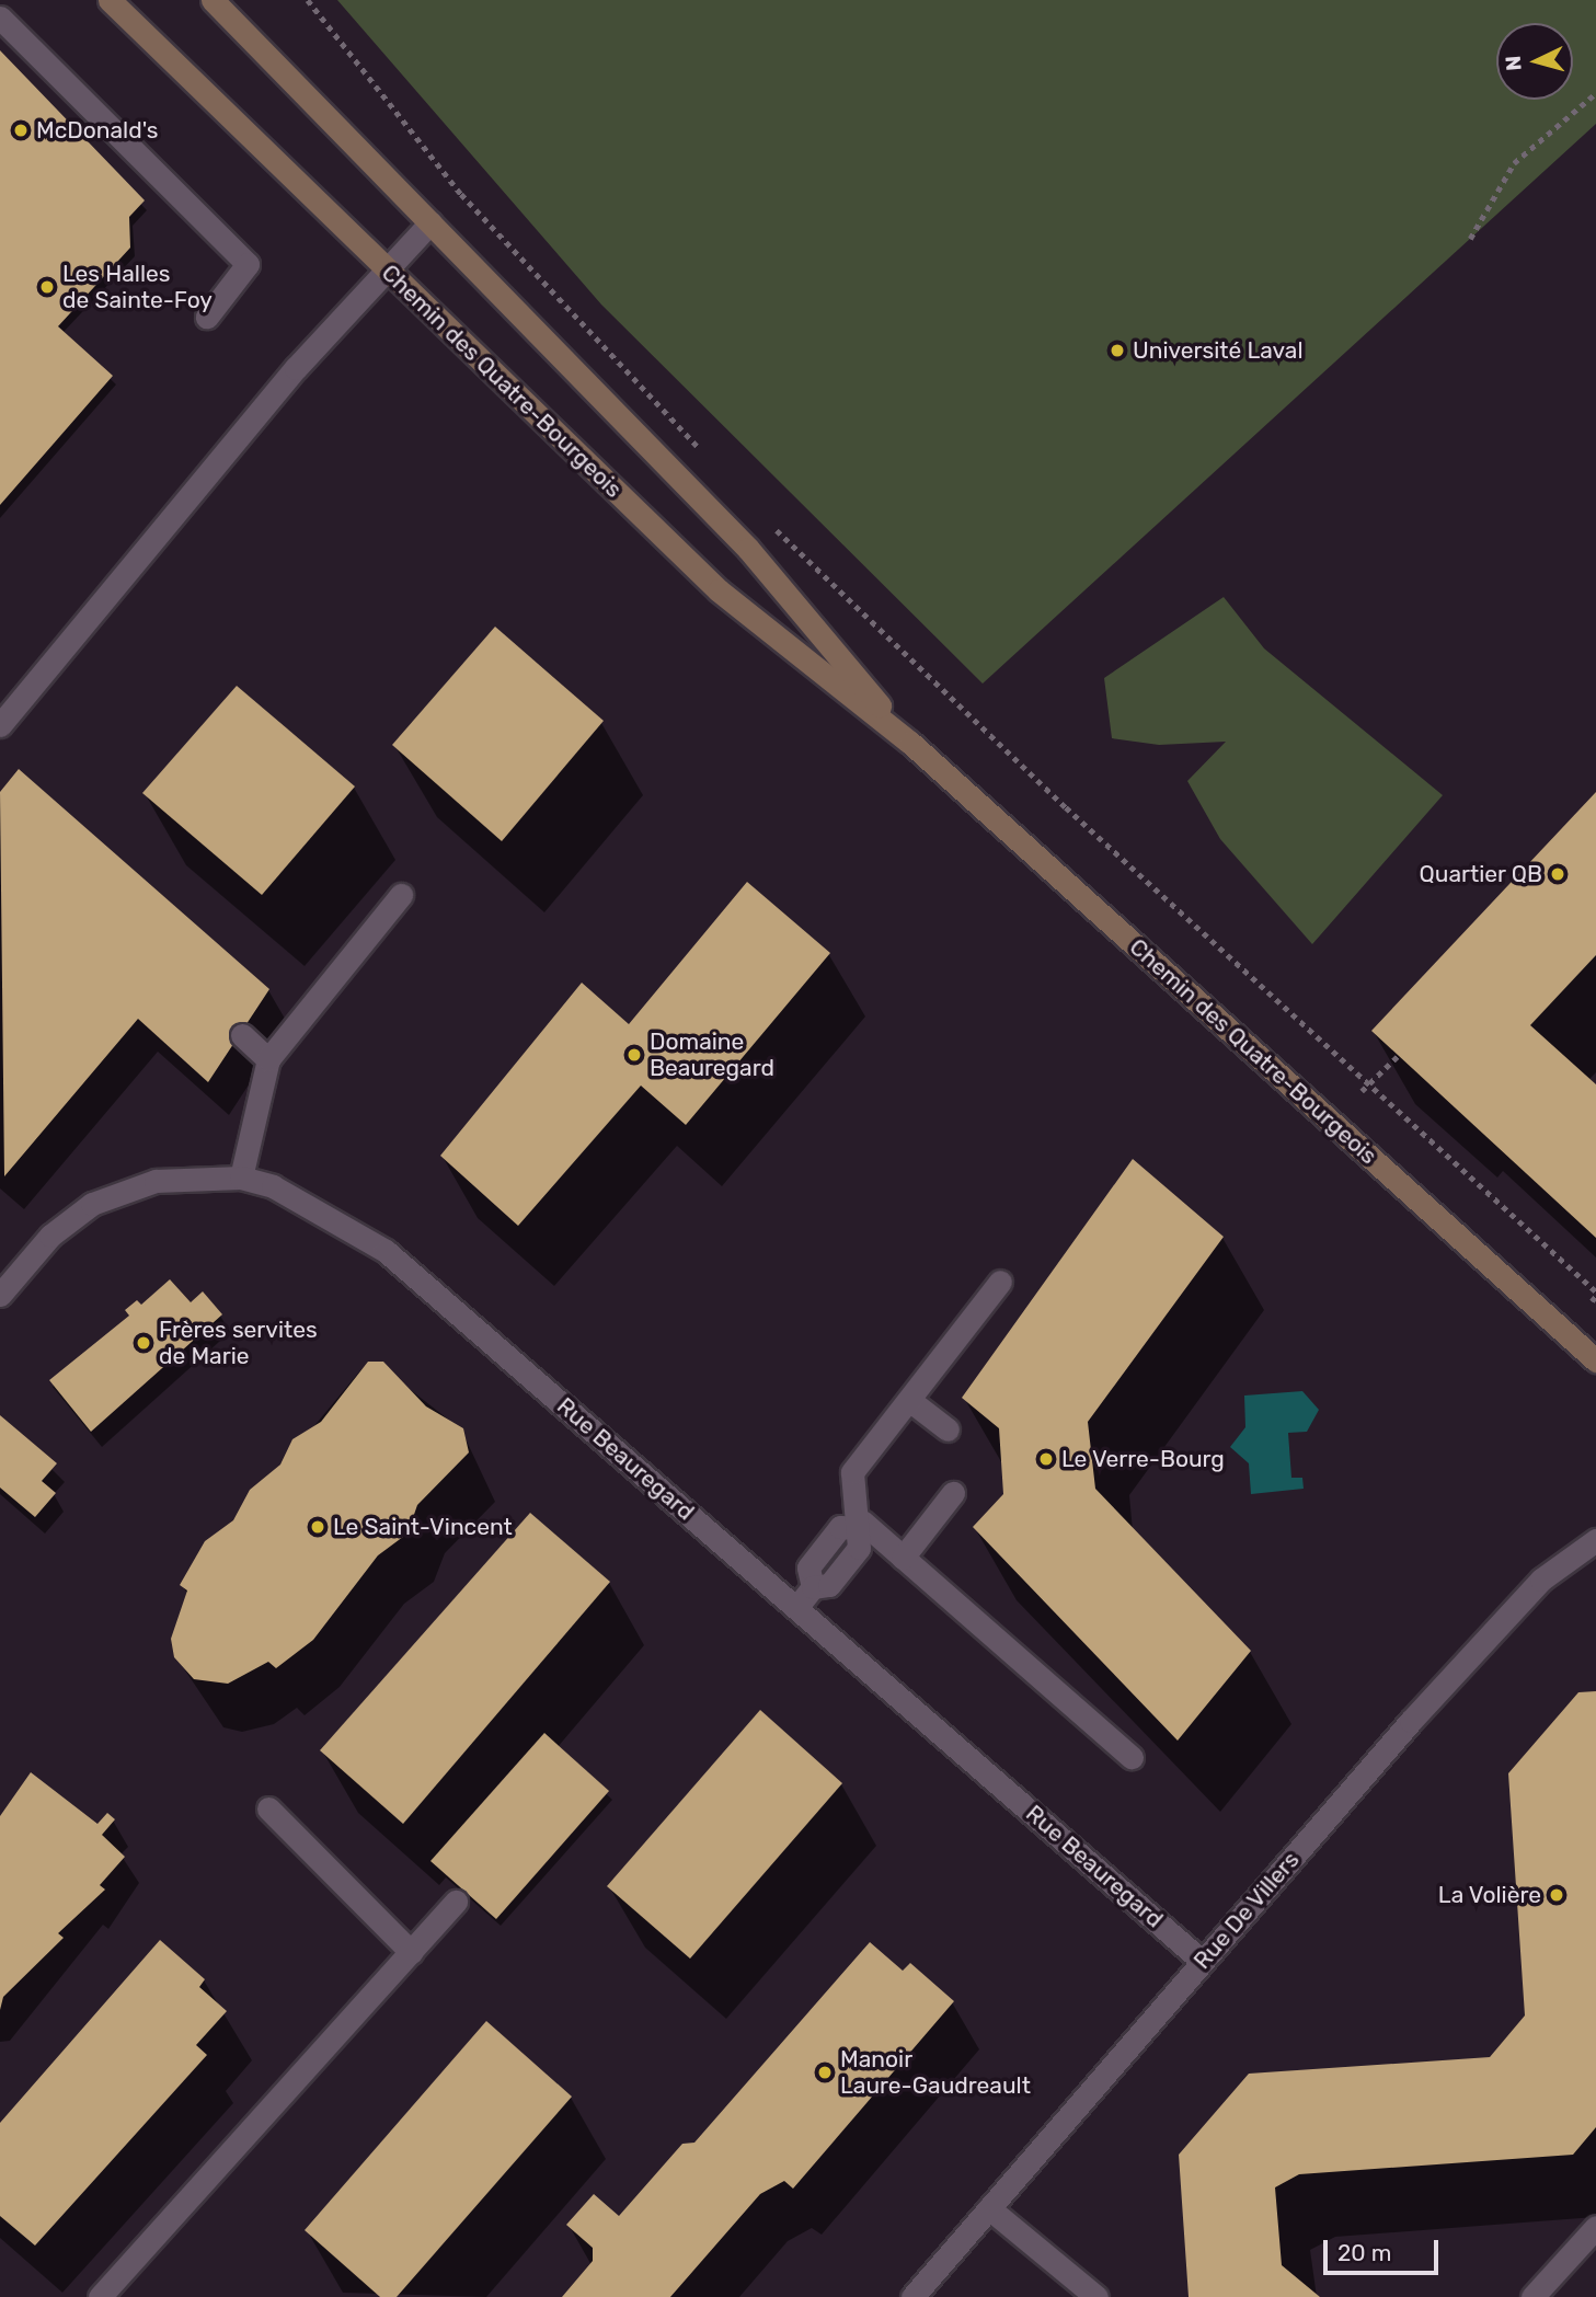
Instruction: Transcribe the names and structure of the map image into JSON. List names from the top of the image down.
{
  "streets": {
    "main road": ["Chemin des Quatre-Bourgeois"],
    "street": ["Rue Beauregard", "Rue De Villers"]
  },
  "crossings": [
    ["Rue Beauregard", "Rue De Villers"]
  ],
  "places": [
    "McDonald's",
    "Les Halles de Sainte-Foy",
    "Université Laval",
    "Quartier QB",
    "Domaine Beauregard",
    "Frères servites de Marie",
    "Le Verre-Bourg",
    "Le Saint-Vincent",
    "La Volière",
    "Manoir Laure-Gaudreault"
  ],
  "scale_bar": "20 m",
  "north": "left"
}
